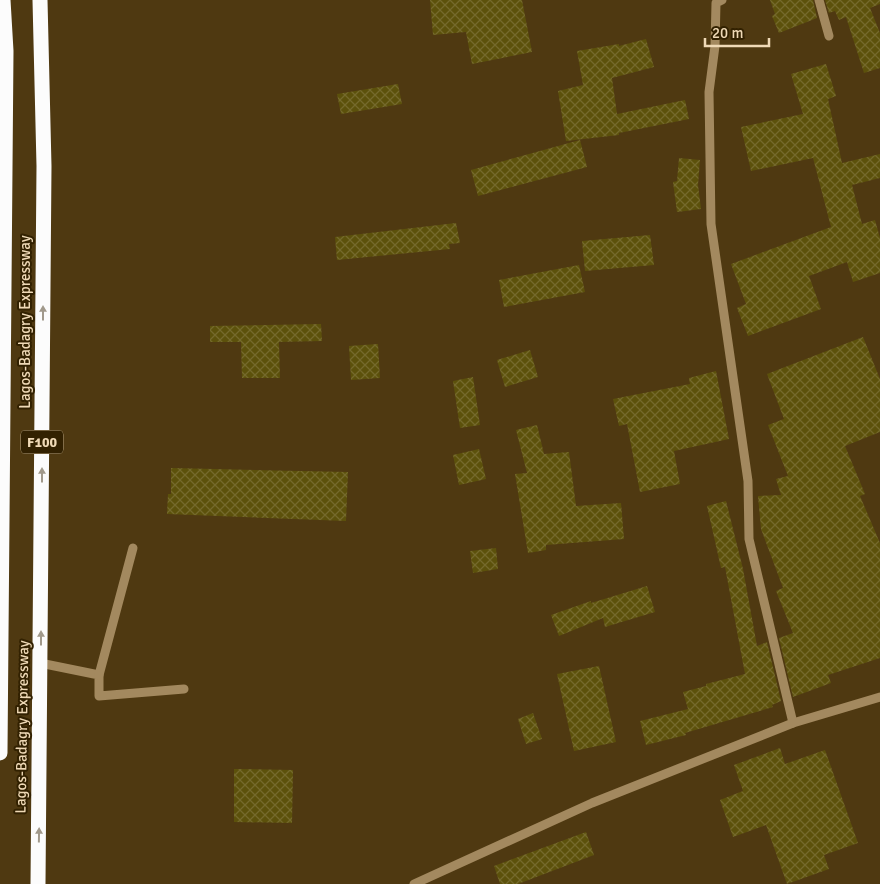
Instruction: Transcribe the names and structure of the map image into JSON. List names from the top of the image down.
{
  "streets": {
    "highway": ["Lagos-Badagry Expressway", "F100"]
  },
  "scale_bar": "20 m"
}
